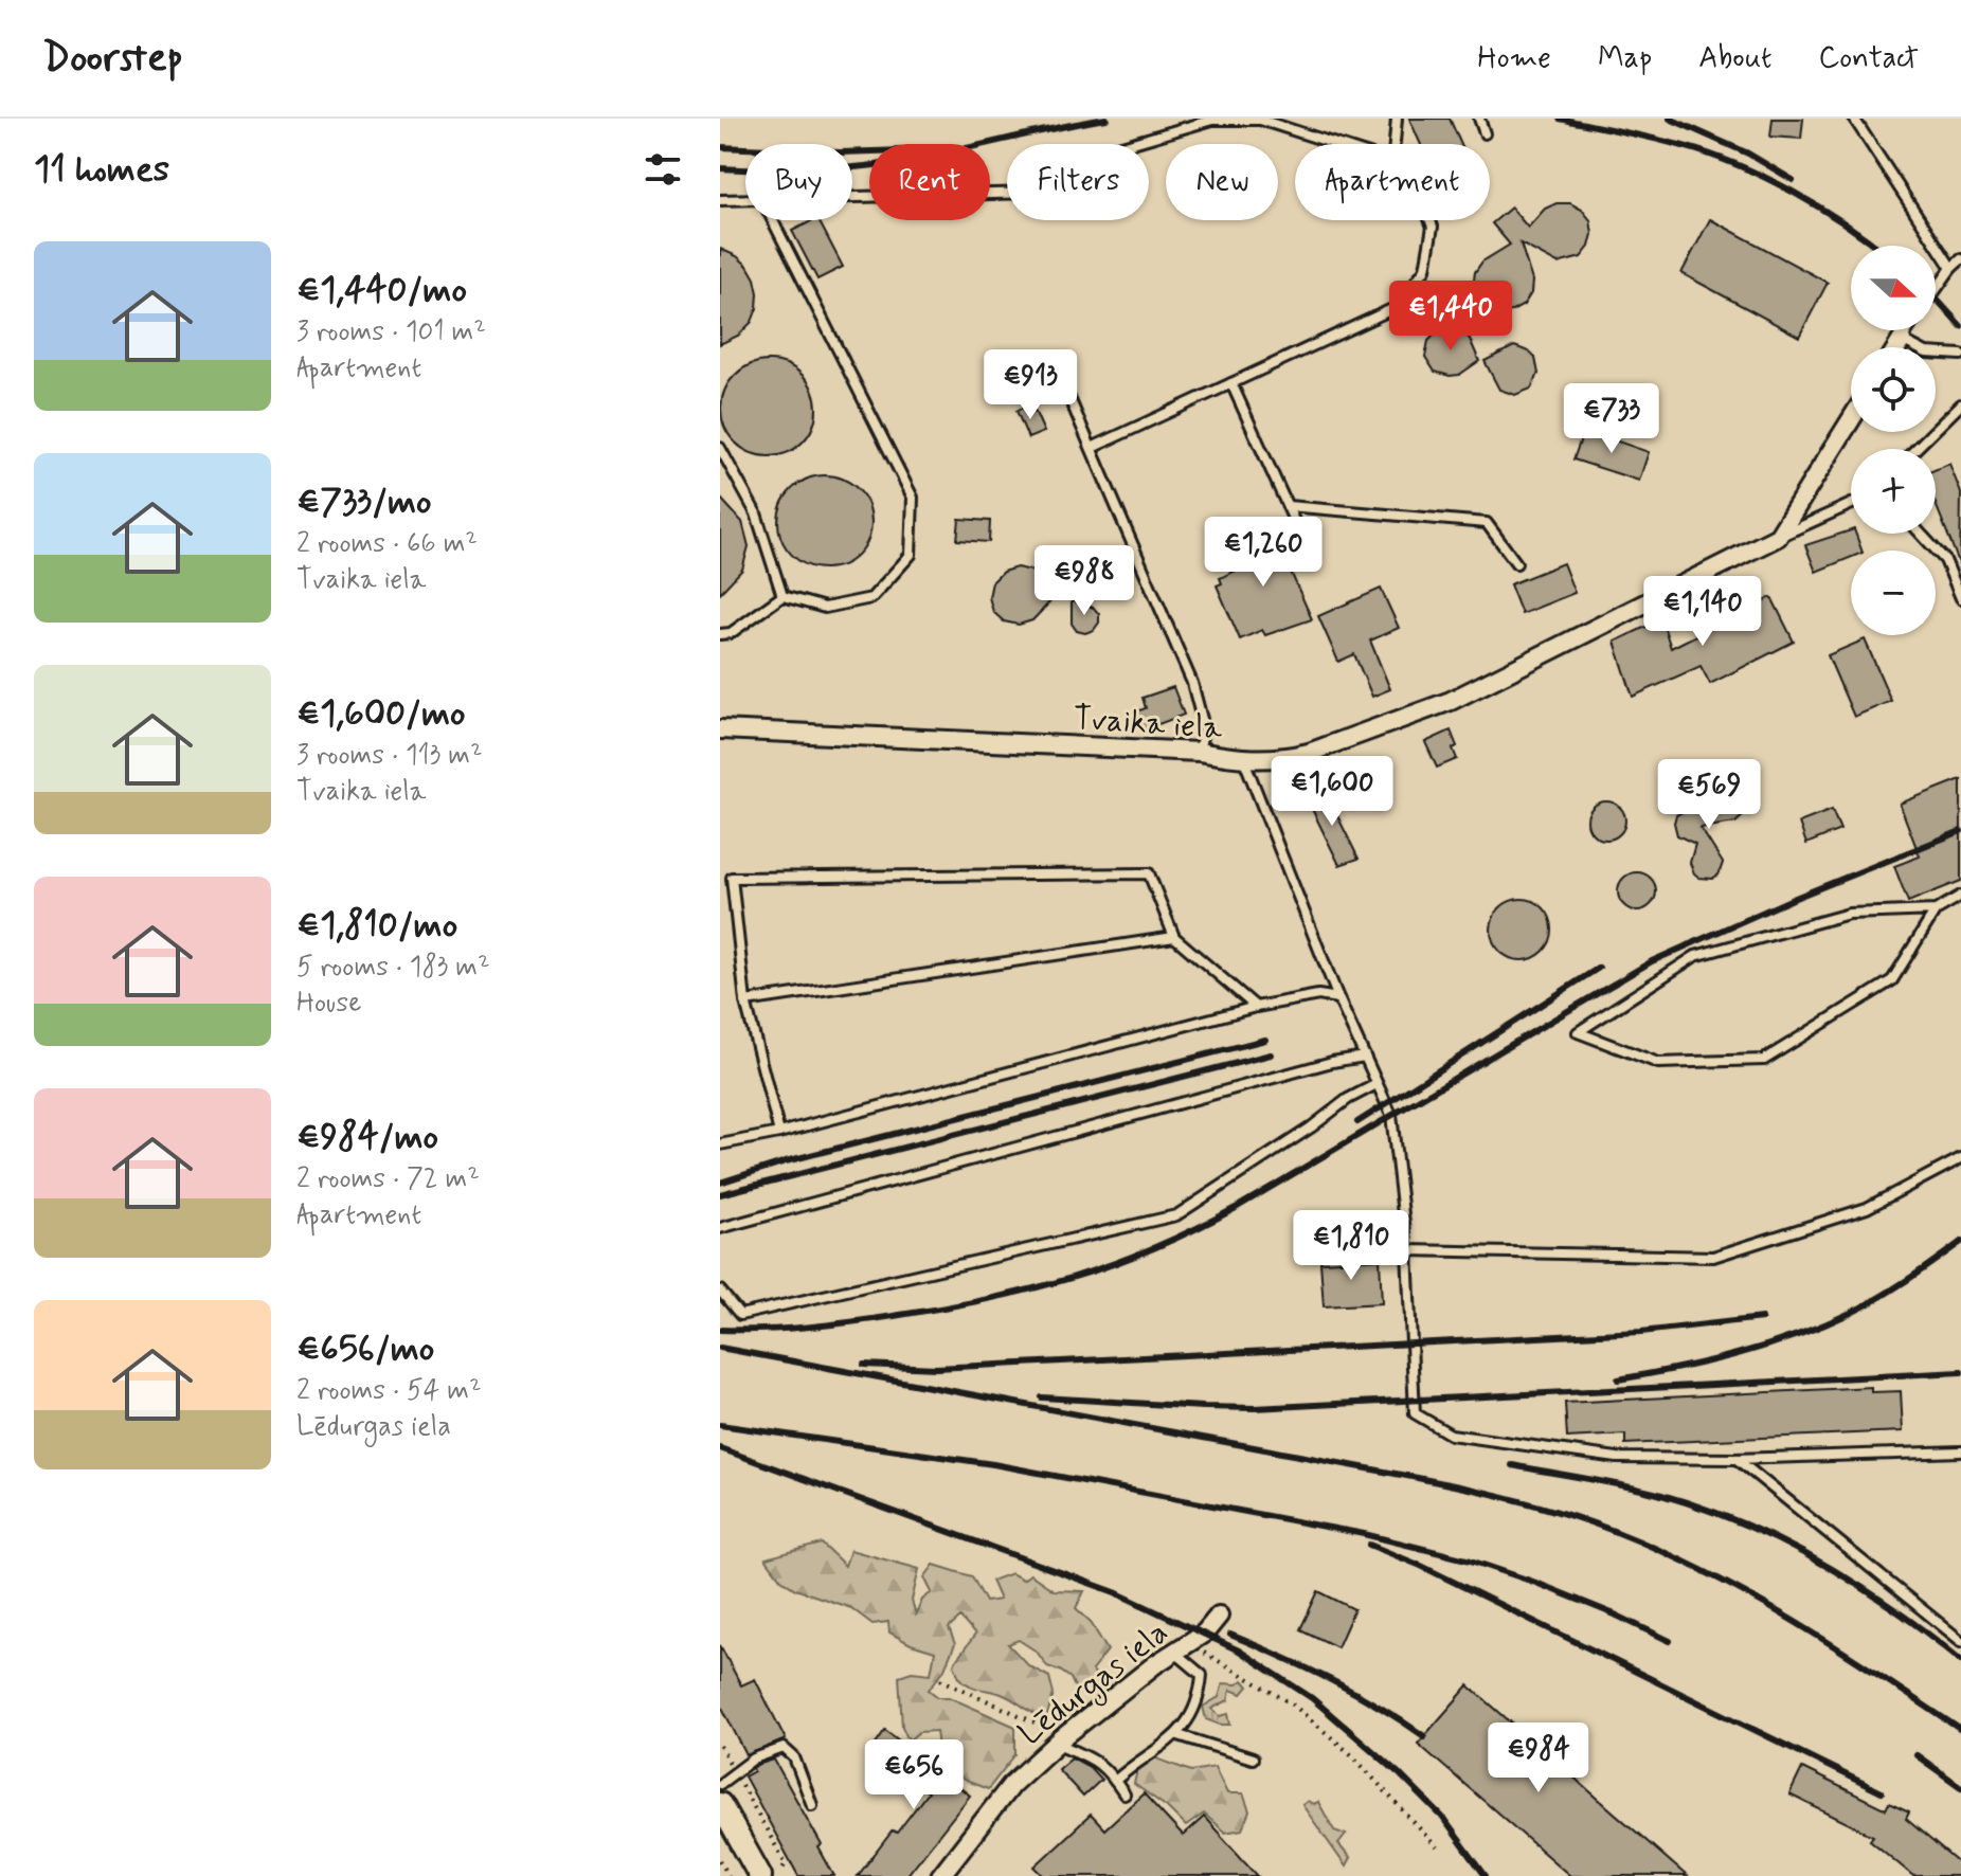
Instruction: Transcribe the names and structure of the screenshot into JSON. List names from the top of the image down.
{
  "streets": {
    "street": ["Tvaika iela", "Lēdurgas iela"]
  },
  "north": "right",
  "page": {
    "header": "Doorstep",
    "nav": [
      "Home",
      "Map",
      "About",
      "Contact"
    ],
    "heading": "11 homes",
    "chip": [
      "Buy",
      "Rent",
      "Filters",
      "New",
      "Apartment"
    ],
    "list": [
      {
        "name": "€1,440/mo",
        "note": "3 rooms · 101 m² · Apartment"
      },
      {
        "name": "€733/mo",
        "note": "2 rooms · 66 m² · Tvaika iela"
      },
      {
        "name": "€1,600/mo",
        "note": "3 rooms · 113 m² · Tvaika iela"
      },
      {
        "name": "€1,810/mo",
        "note": "5 rooms · 183 m² · House"
      },
      {
        "name": "€984/mo",
        "note": "2 rooms · 72 m² · Apartment"
      },
      {
        "name": "€656/mo",
        "note": "2 rooms · 54 m² · Lēdurgas iela"
      }
    ],
    "map_buttons": ["+", "−"],
    "price": [
      "€1,440",
      "€913",
      "€733",
      "€1,260",
      "€988",
      "€1,140",
      "€1,600",
      "€569",
      "€1,810",
      "€984",
      "€656"
    ]
  }
}
